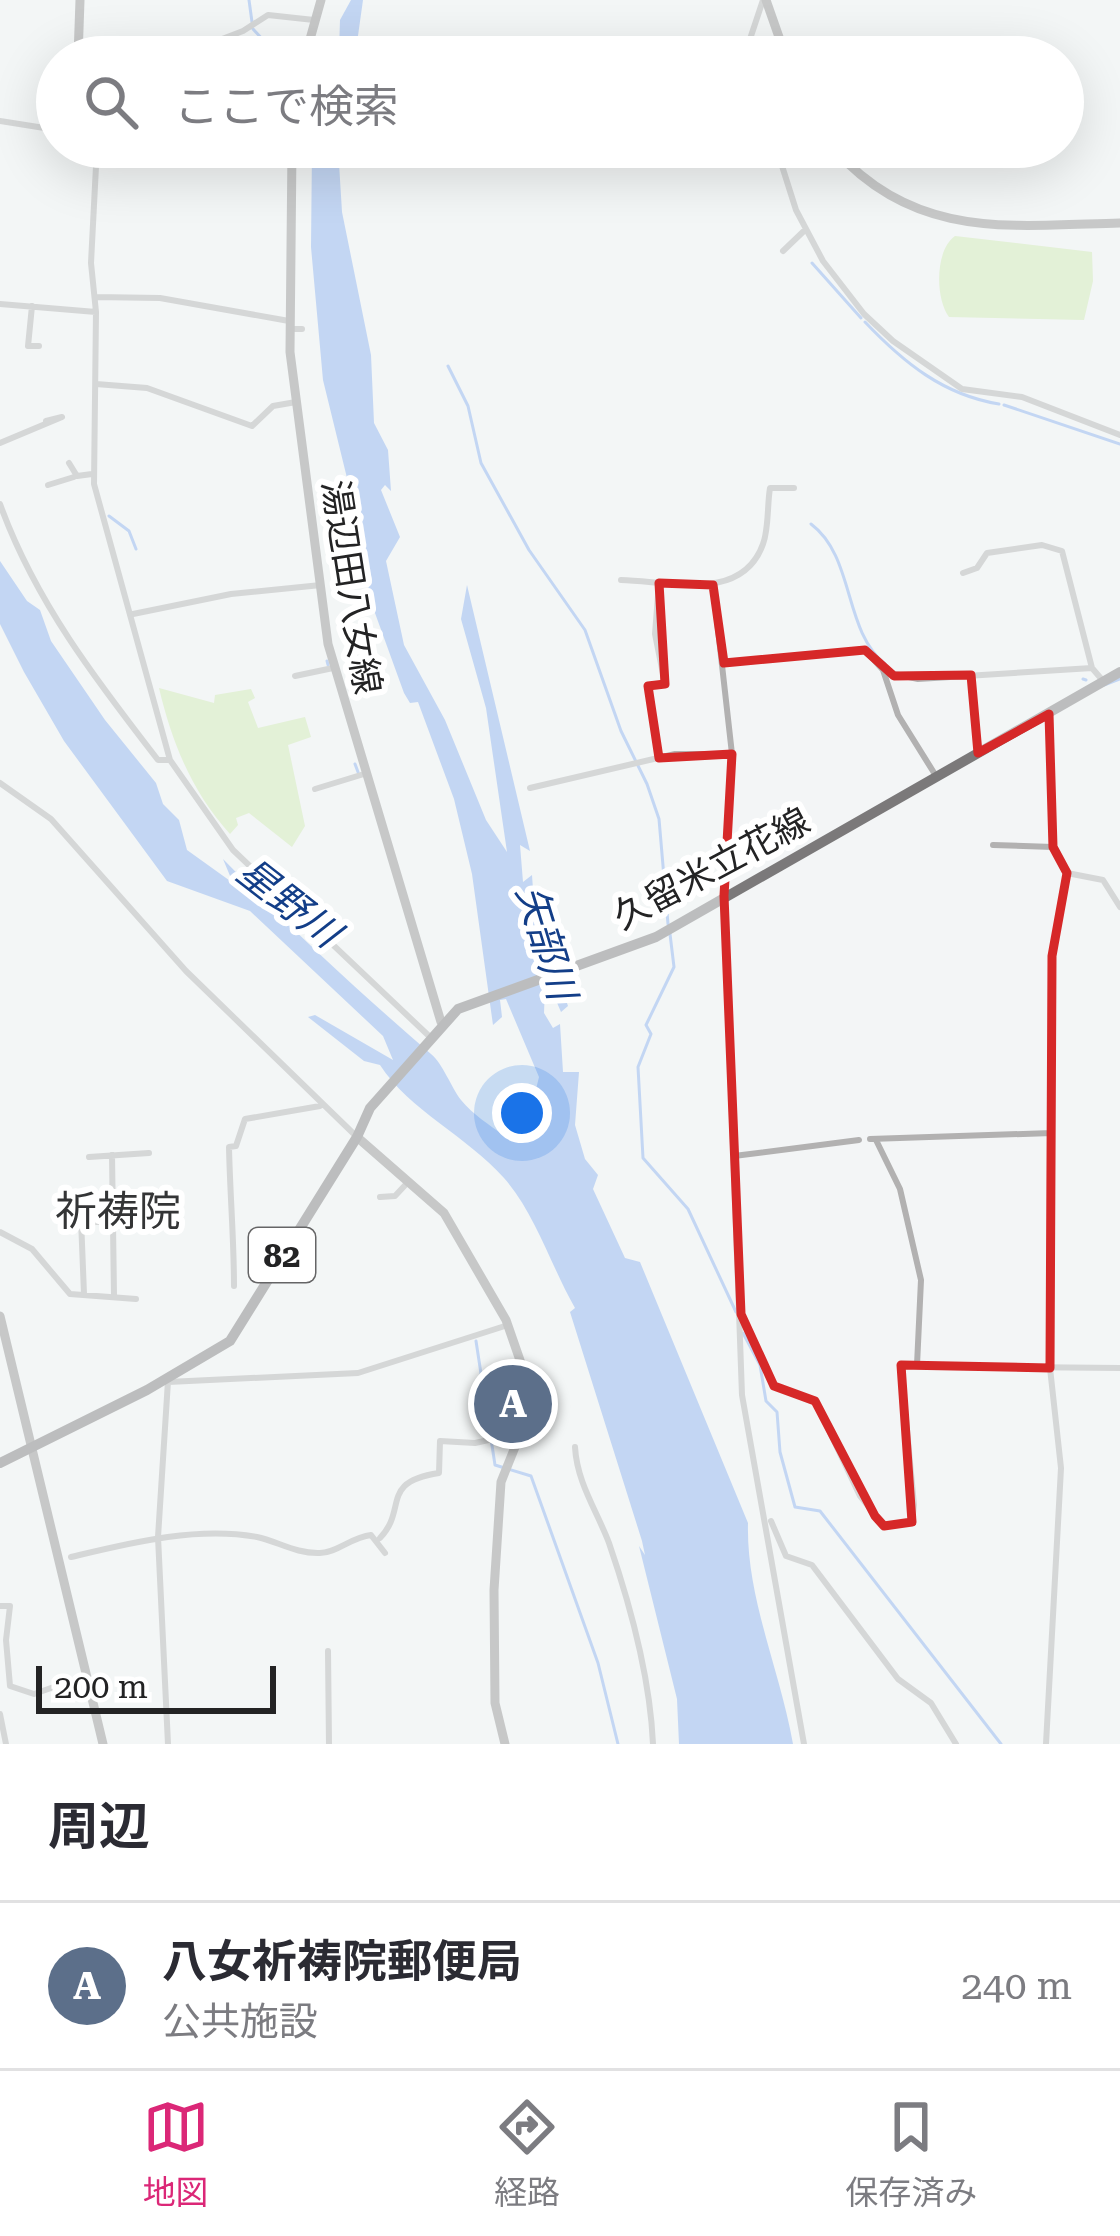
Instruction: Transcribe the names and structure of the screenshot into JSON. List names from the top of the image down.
{
  "streets": {
    "main road": ["久留米立花線", "82"],
    "street": ["湯辺田八女線"]
  },
  "crossings": [
    ["湯辺田八女線", "久留米立花線"]
  ],
  "districts": ["祈祷院"],
  "water": ["星野川", "矢部川"],
  "scale_bar": "200 m",
  "page": {
    "search": "ここで検索",
    "pins": "A",
    "scale": "200 m",
    "heading": "周辺",
    "list": [
      {
        "mark": "A",
        "name": "八女祈祷院郵便局",
        "note": "公共施設",
        "value": "240 m"
      }
    ],
    "nav": ["地図", "経路", "保存済み"]
  }
}
